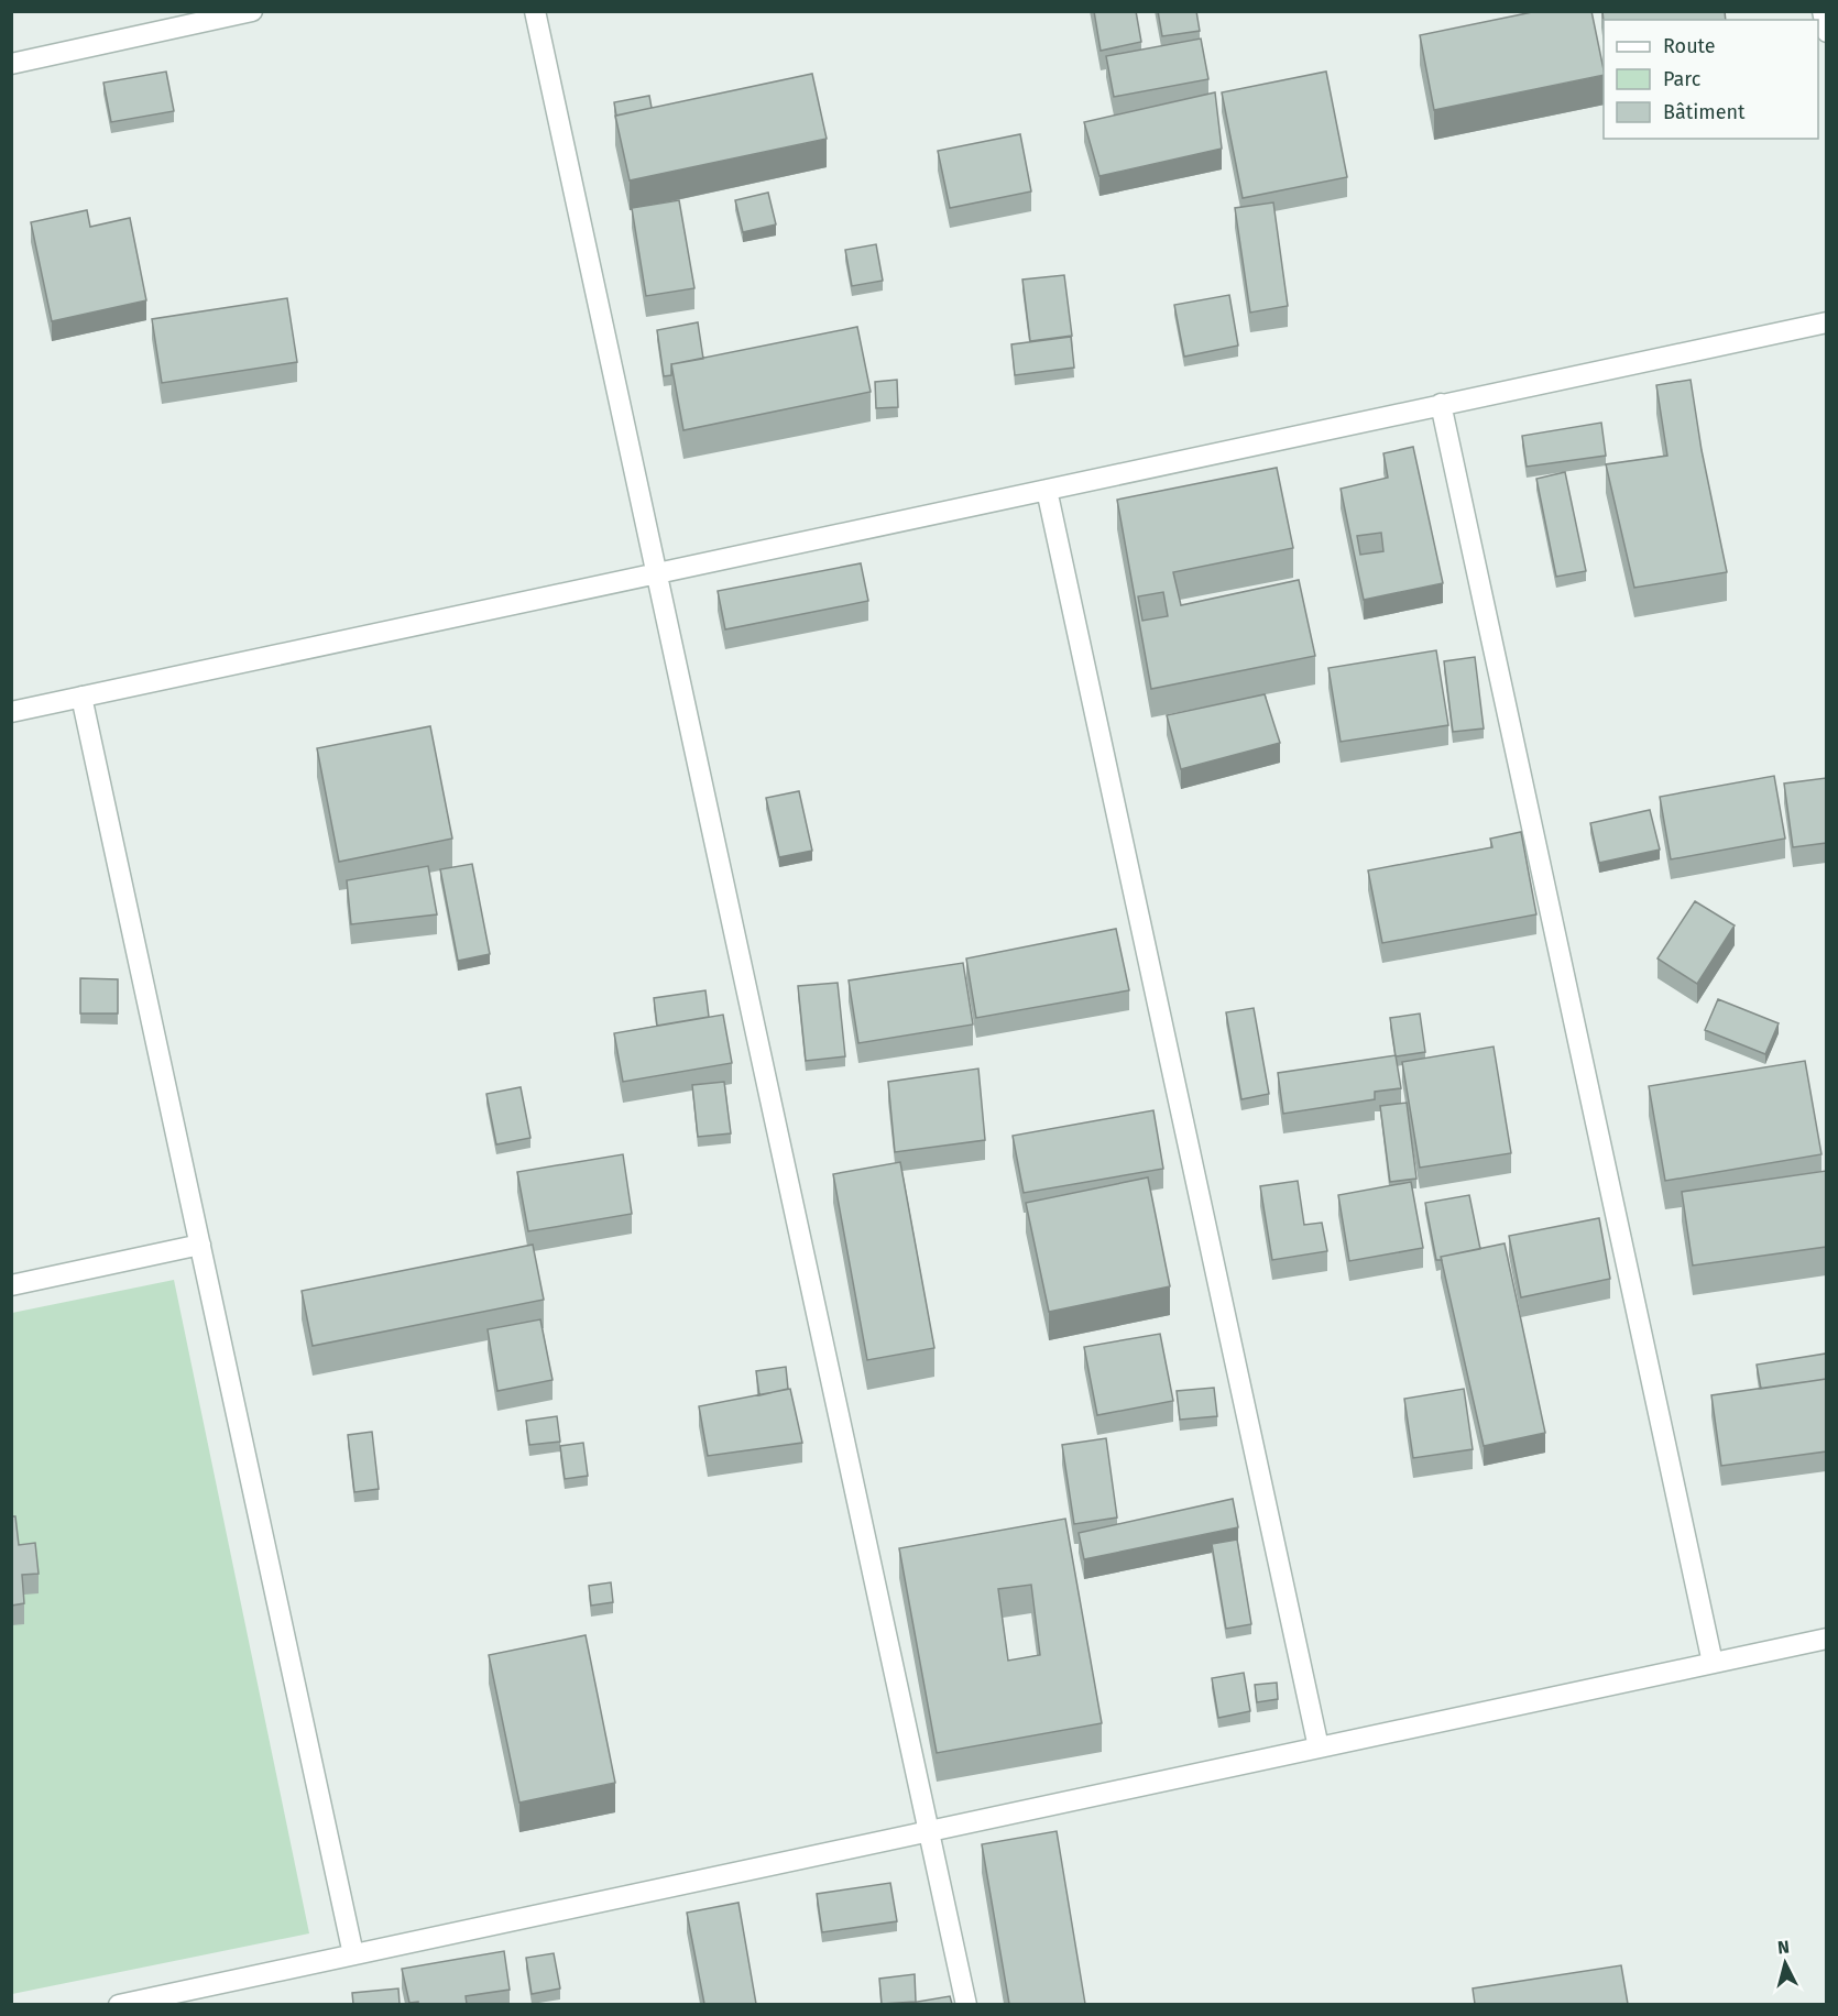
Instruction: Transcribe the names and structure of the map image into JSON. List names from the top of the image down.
{
  "legend": ["Route", "Parc", "Bâtiment"],
  "north": "top"
}
